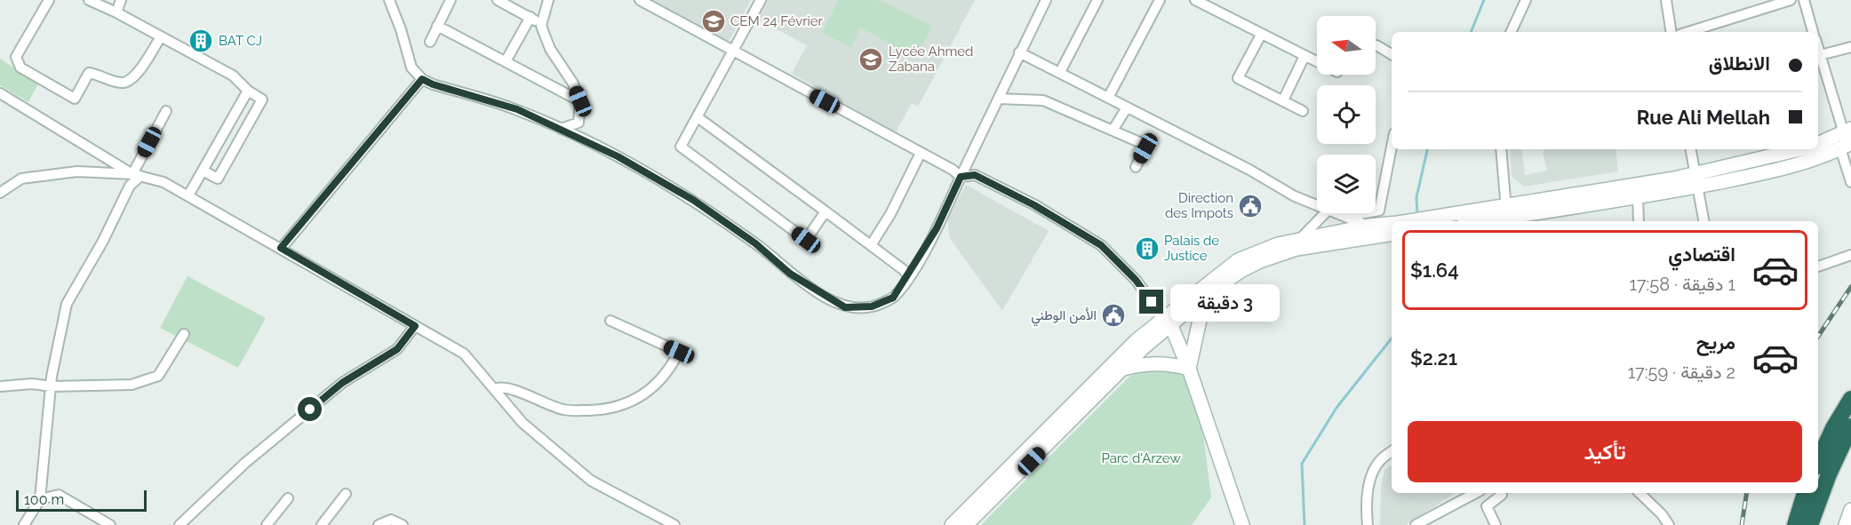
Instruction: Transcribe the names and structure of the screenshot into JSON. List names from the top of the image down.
{
  "parks": ["Parc d'Arzew"],
  "places": {
    "school or university": ["CEM 24 Février", "Lycée Ahmed Zabana"],
    "building": ["BAT CJ", "Palais de Justice"],
    "public building": ["Direction des Impots", "الأمن الوطني"]
  },
  "scale_bar": "100 m",
  "north": "left",
  "page": {
    "banner": ["الانطلاق", "Rue Ali Mellah"],
    "list": [
      {
        "name": "اقتصادي",
        "note": "1 دقيقة · 17:58",
        "value": "$1.64"
      },
      {
        "name": "مريح",
        "note": "2 دقيقة · 17:59",
        "value": "$2.21"
      }
    ],
    "bubble": "3 دقيقة",
    "buttons": "تأكيد",
    "scale": "100 m"
  }
}
